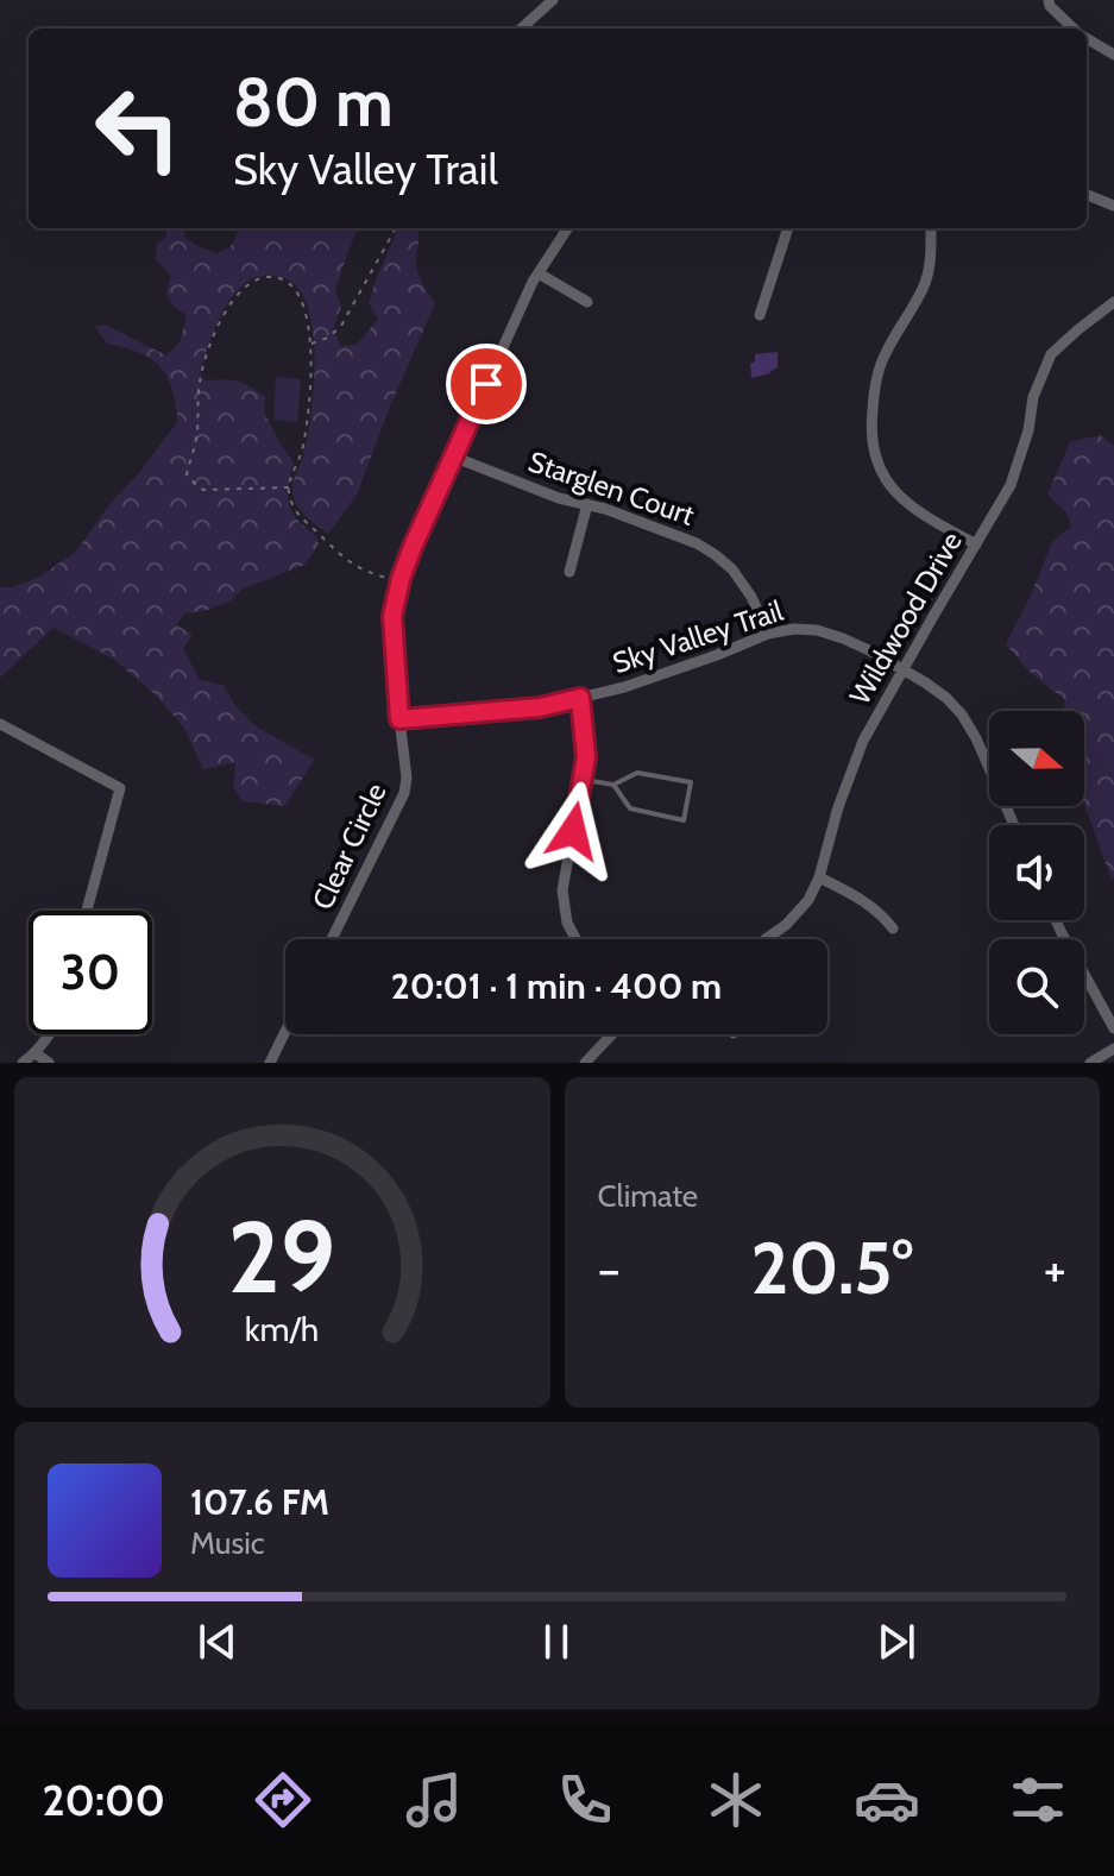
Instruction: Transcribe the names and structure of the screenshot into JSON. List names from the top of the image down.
{
  "streets": {
    "street": [
      "Starglen Court",
      "Wildwood Drive",
      "Sky Valley Trail",
      "Clear Circle"
    ]
  },
  "crossings": [
    ["Starglen Court", "Sky Valley Trail"],
    ["Starglen Court", "Clear Circle"],
    ["Wildwood Drive", "Sky Valley Trail"],
    ["Sky Valley Trail", "Clear Circle"]
  ],
  "north": "right",
  "page": {
    "turn": ["80 m", "Sky Valley Trail"],
    "limit": "30",
    "trip": "20:01 · 1 min · 400 m",
    "tile": "Climate",
    "heat": ["−", "20.5°", "+"],
    "song": ["107.6 FM", "Music"],
    "tabs": "20:00",
    "gauge": ["29", "km/h"]
  }
}
